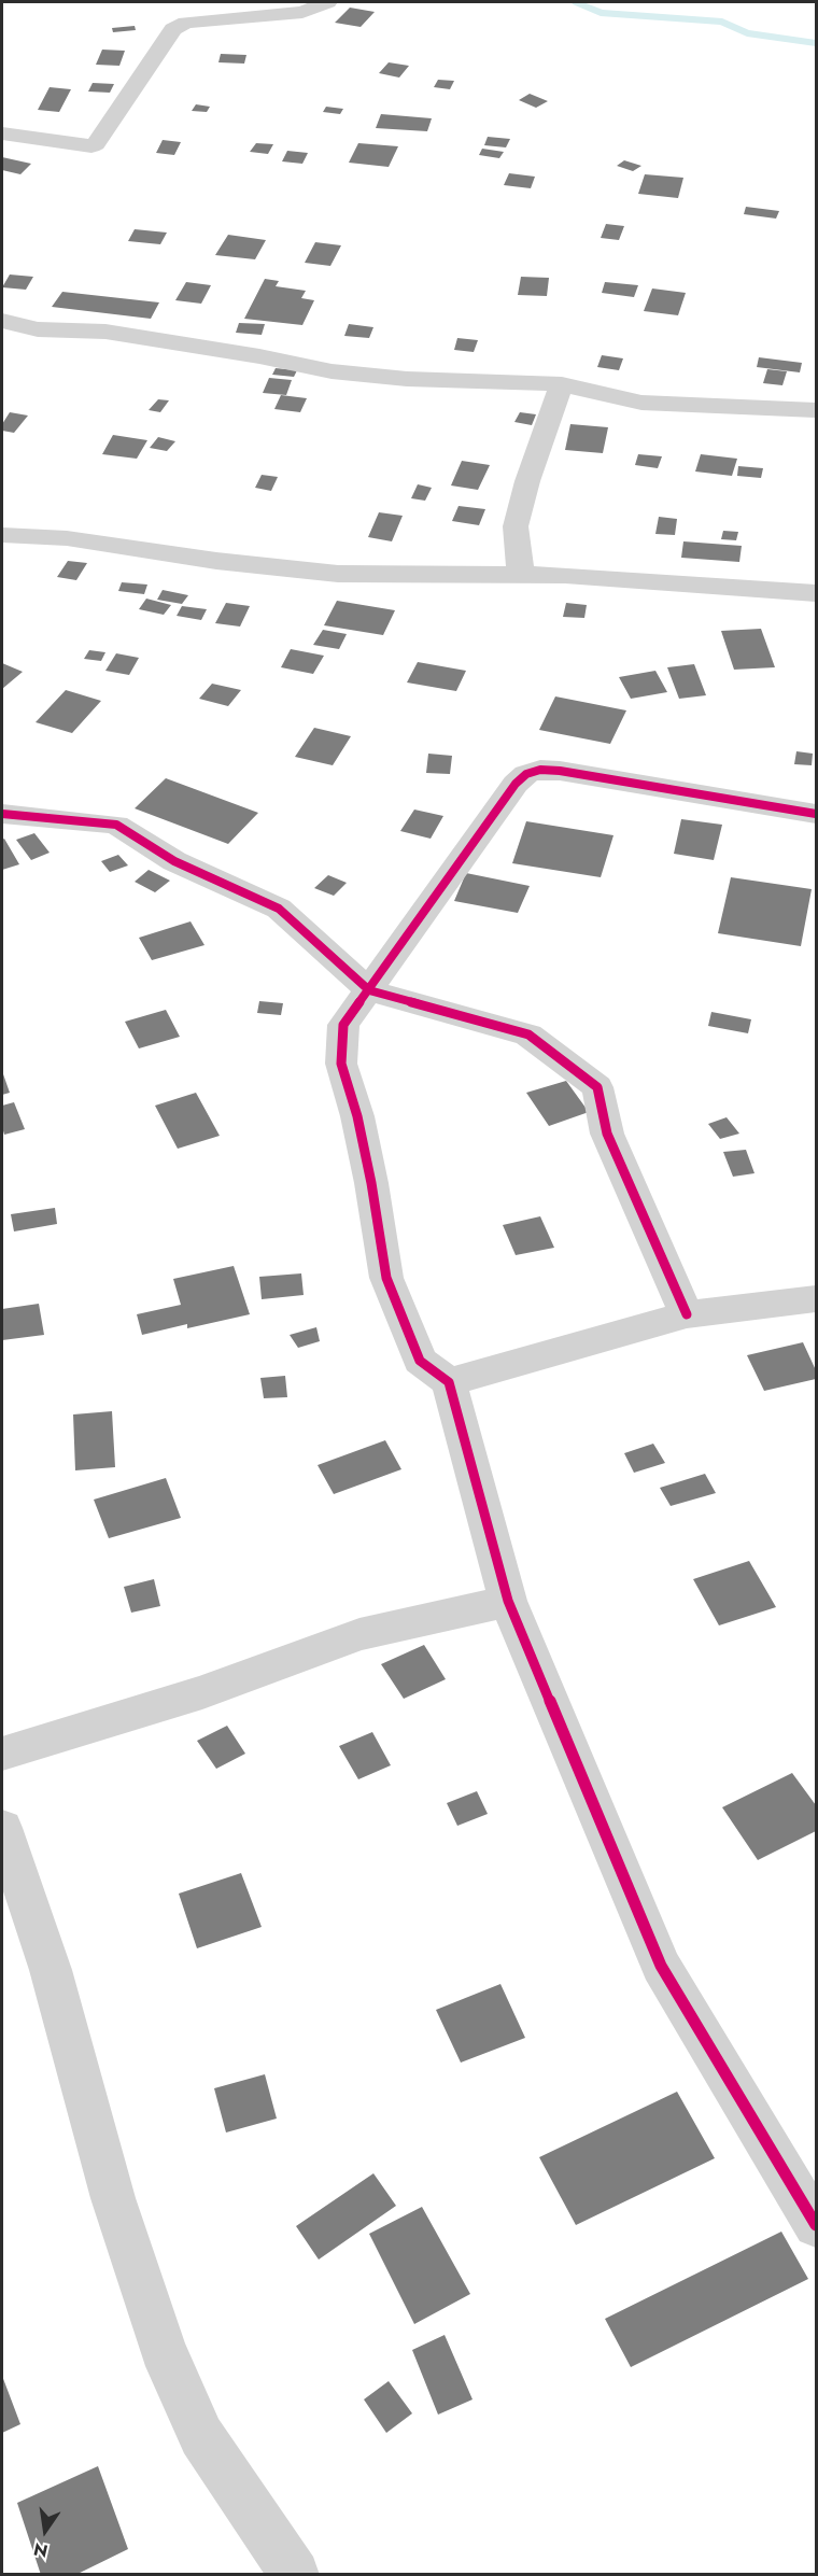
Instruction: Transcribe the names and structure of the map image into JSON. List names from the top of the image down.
{
  "north": "bottom"
}
